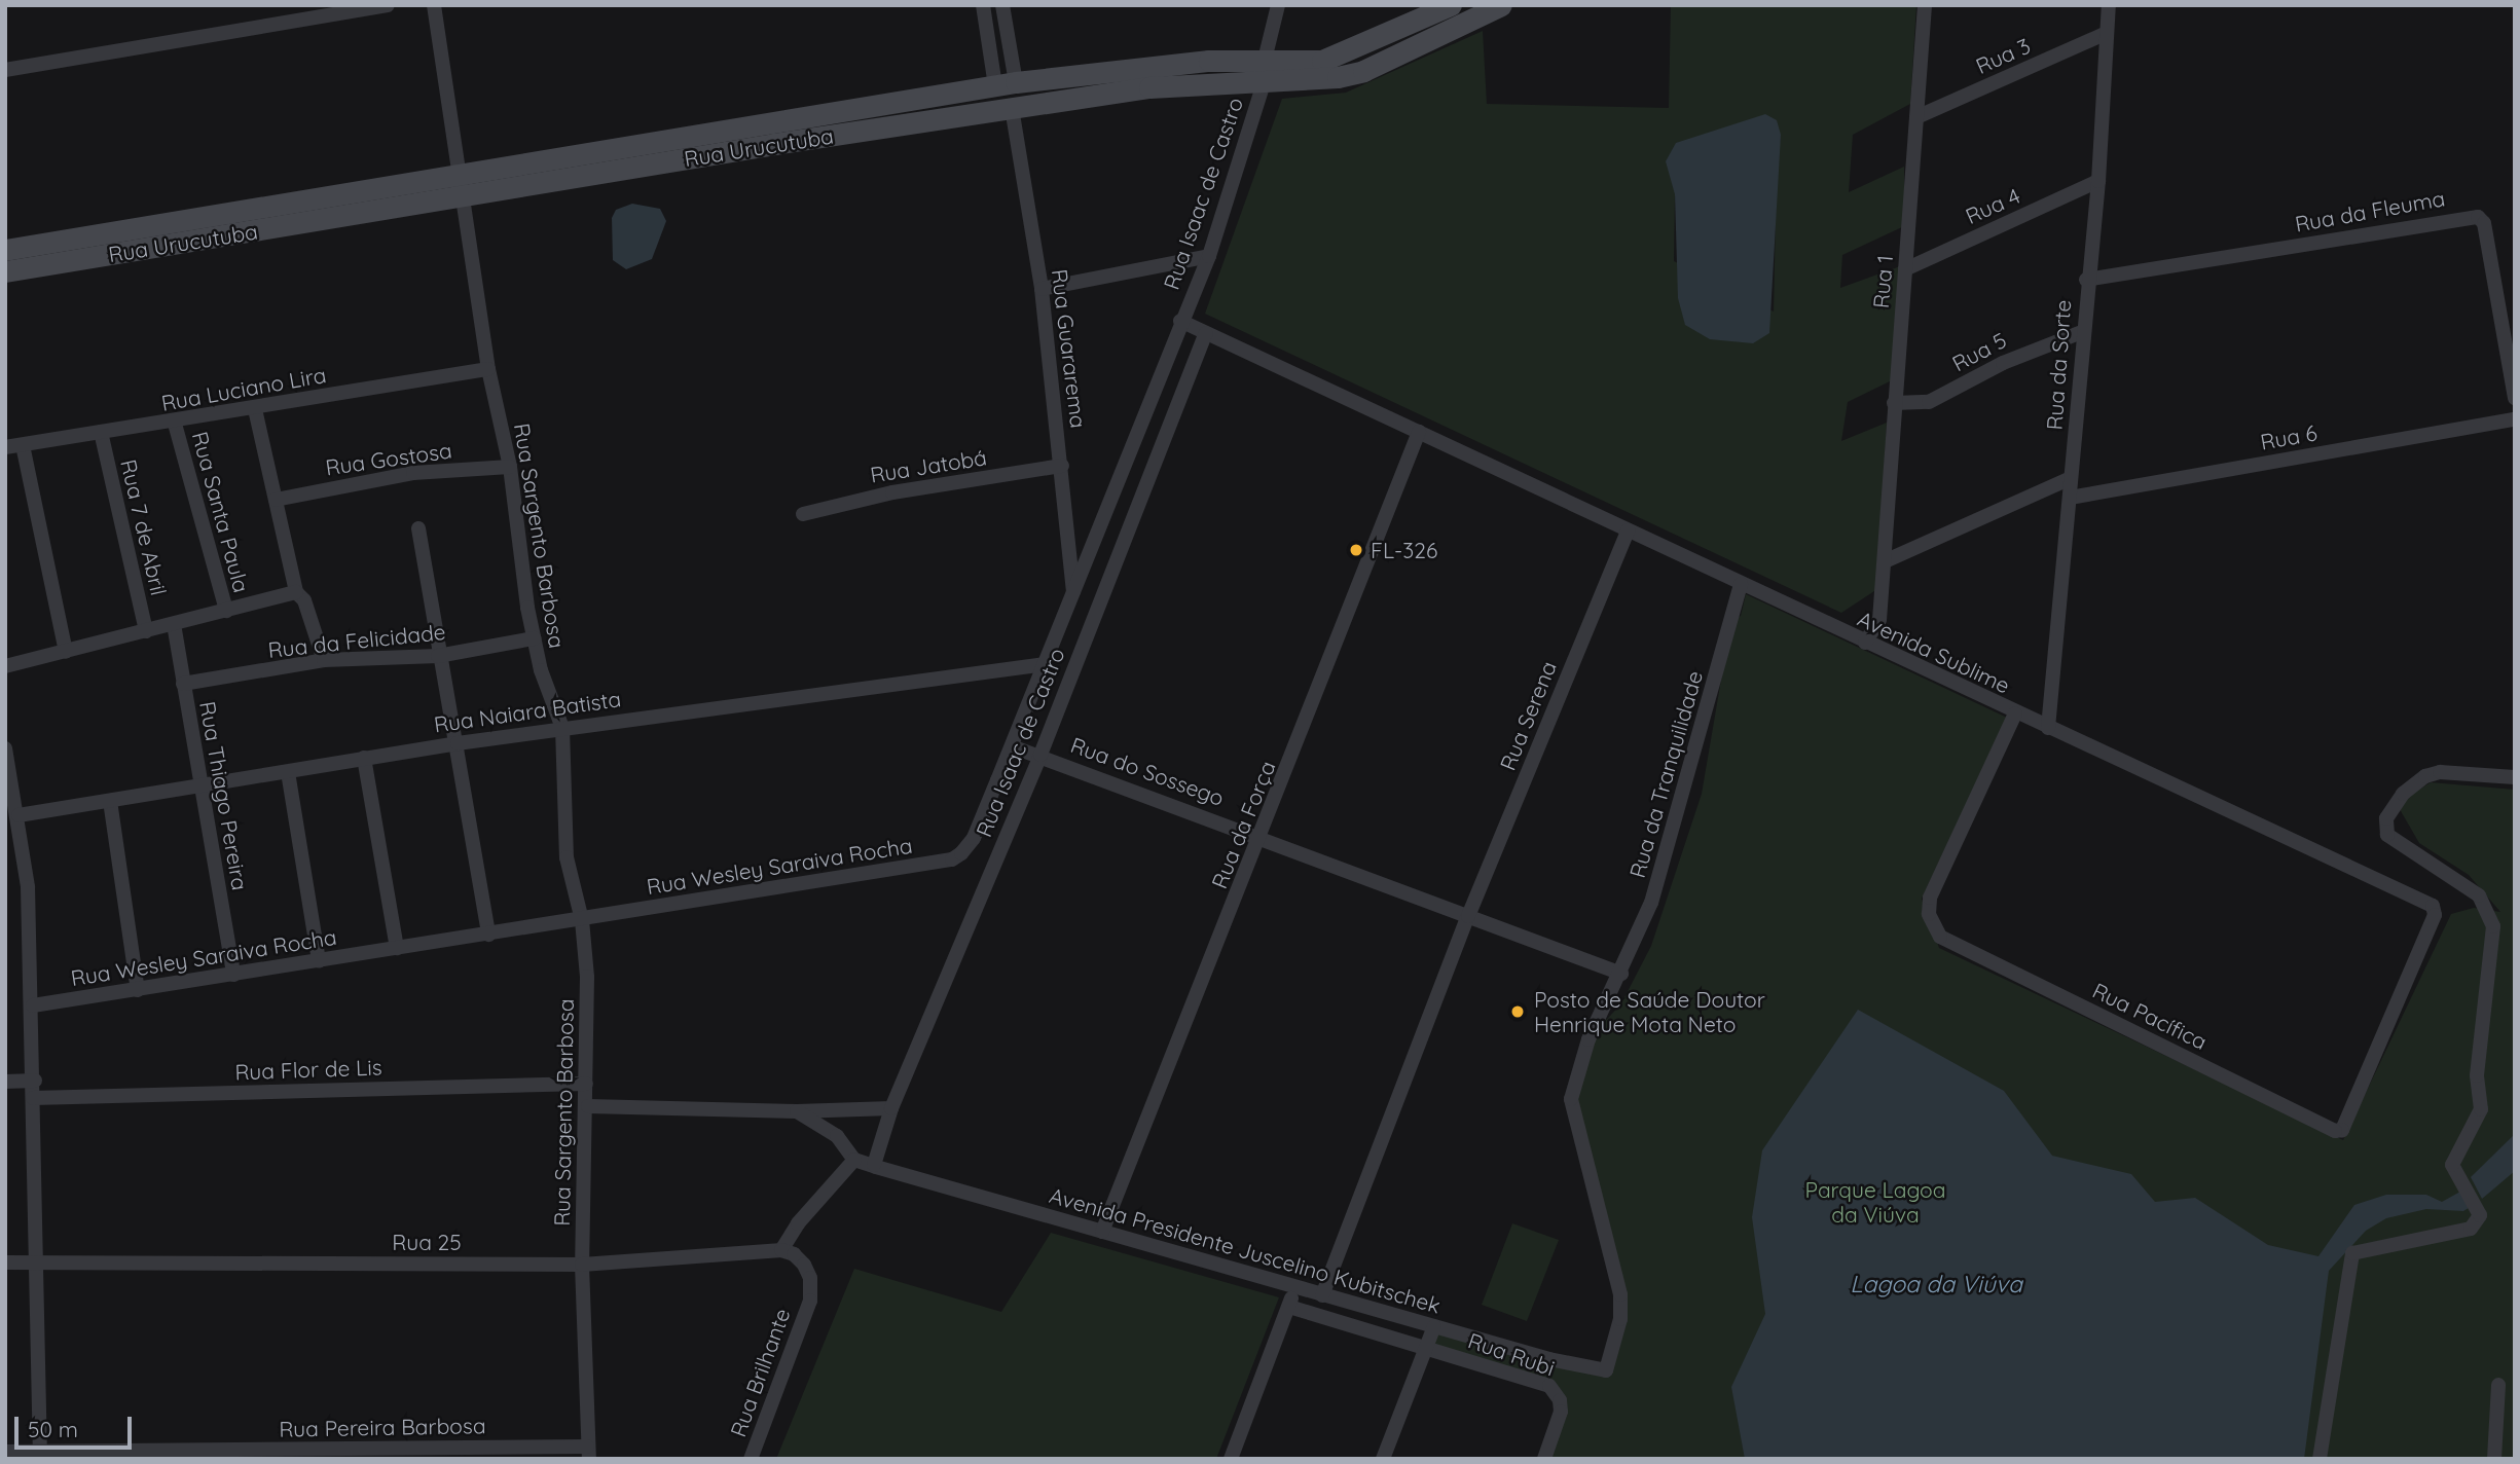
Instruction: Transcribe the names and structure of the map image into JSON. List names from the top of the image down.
{
  "streets": {
    "street": [
      "Rua 3",
      "Rua Urucutuba",
      "Rua Isaac de Castro",
      "Rua 4",
      "Rua da Fleuma",
      "Rua 1",
      "Rua Guararema",
      "Rua 5",
      "Rua da Sorte",
      "Rua Luciano Lira",
      "Rua 6",
      "Rua Gostosa",
      "Rua Jatobá",
      "Rua Santa Paula",
      "Rua 7 de Abril",
      "Rua Sargento Barbosa",
      "Rua da Felicidade",
      "Avenida Sublime",
      "Rua Naiara Batista",
      "Rua Serena",
      "Rua do Sossego",
      "Rua da Tranquilidade",
      "Rua Thiago Pereira",
      "Rua da Força",
      "Rua Wesley Saraiva Rocha",
      "Rua Pacífica",
      "Rua Flor de Lis",
      "Rua 25",
      "Avenida Presidente Juscelino Kubitschek",
      "Rua Rubi",
      "Rua Brilhante",
      "Rua Pereira Barbosa"
    ]
  },
  "crossings": [
    ["Rua 3", "Rua 1"],
    ["Rua 3", "Rua da Sorte"],
    ["Rua Urucutuba", "Rua Isaac de Castro"],
    ["Rua Urucutuba", "Rua Guararema"],
    ["Rua Urucutuba", "Rua Sargento Barbosa"],
    ["Rua Isaac de Castro", "Avenida Sublime"],
    ["Rua Isaac de Castro", "Rua do Sossego"],
    ["Rua Isaac de Castro", "Rua Wesley Saraiva Rocha"],
    ["Rua Isaac de Castro", "Avenida Presidente Juscelino Kubitschek"],
    ["Rua 4", "Rua 1"],
    ["Rua 4", "Rua da Sorte"],
    ["Rua da Fleuma", "Rua da Sorte"],
    ["Rua 1", "Rua 5"],
    ["Rua 1", "Avenida Sublime"],
    ["Rua Guararema", "Rua Jatobá"],
    ["Rua Guararema", "Rua Wesley Saraiva Rocha"],
    ["Rua 5", "Rua da Sorte"],
    ["Rua da Sorte", "Rua 6"],
    ["Rua da Sorte", "Avenida Sublime"],
    ["Rua Luciano Lira", "Rua Santa Paula"],
    ["Rua Luciano Lira", "Rua 7 de Abril"],
    ["Rua Luciano Lira", "Rua Sargento Barbosa"],
    ["Rua Gostosa", "Rua Sargento Barbosa"],
    ["Rua Sargento Barbosa", "Rua da Felicidade"],
    ["Rua Sargento Barbosa", "Rua Naiara Batista"],
    ["Rua Sargento Barbosa", "Rua Wesley Saraiva Rocha"],
    ["Rua Sargento Barbosa", "Rua Flor de Lis"],
    ["Rua Sargento Barbosa", "Rua 25"],
    ["Rua Sargento Barbosa", "Rua Pereira Barbosa"],
    ["Rua da Felicidade", "Rua Thiago Pereira"],
    ["Avenida Sublime", "Rua Serena"],
    ["Avenida Sublime", "Rua da Tranquilidade"],
    ["Avenida Sublime", "Rua da Força"],
    ["Avenida Sublime", "Rua Pacífica"],
    ["Rua Naiara Batista", "Rua Thiago Pereira"],
    ["Rua Naiara Batista", "Rua Wesley Saraiva Rocha"],
    ["Rua Serena", "Rua do Sossego"],
    ["Rua Serena", "Avenida Presidente Juscelino Kubitschek"],
    ["Rua do Sossego", "Rua da Tranquilidade"],
    ["Rua do Sossego", "Rua da Força"],
    ["Rua do Sossego", "Rua Wesley Saraiva Rocha"],
    ["Rua da Tranquilidade", "Avenida Presidente Juscelino Kubitschek"],
    ["Rua Thiago Pereira", "Rua Wesley Saraiva Rocha"],
    ["Rua da Força", "Avenida Presidente Juscelino Kubitschek"],
    ["Rua 25", "Rua Brilhante"]
  ],
  "water": ["Lagoa da Viúva"],
  "parks": ["Parque Lagoa da Viúva"],
  "places": ["FL-326", "Posto de Saúde Doutor Henrique Mota Neto"],
  "scale_bar": "50 m"
}
